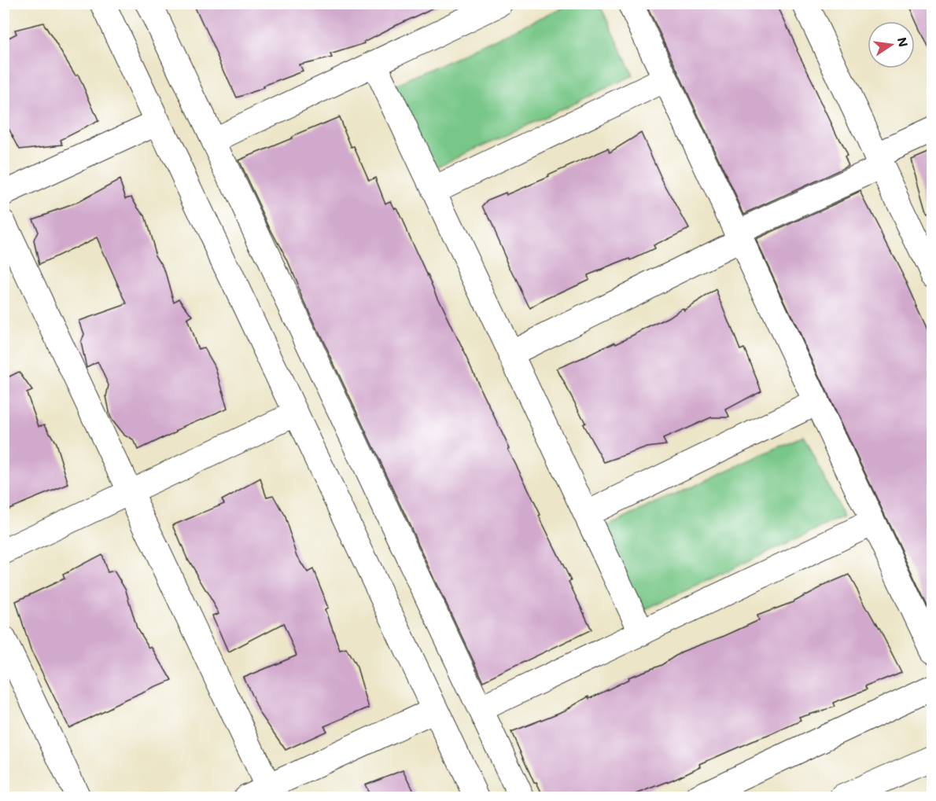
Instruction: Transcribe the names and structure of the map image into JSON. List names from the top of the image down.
{
  "north": "right"
}
